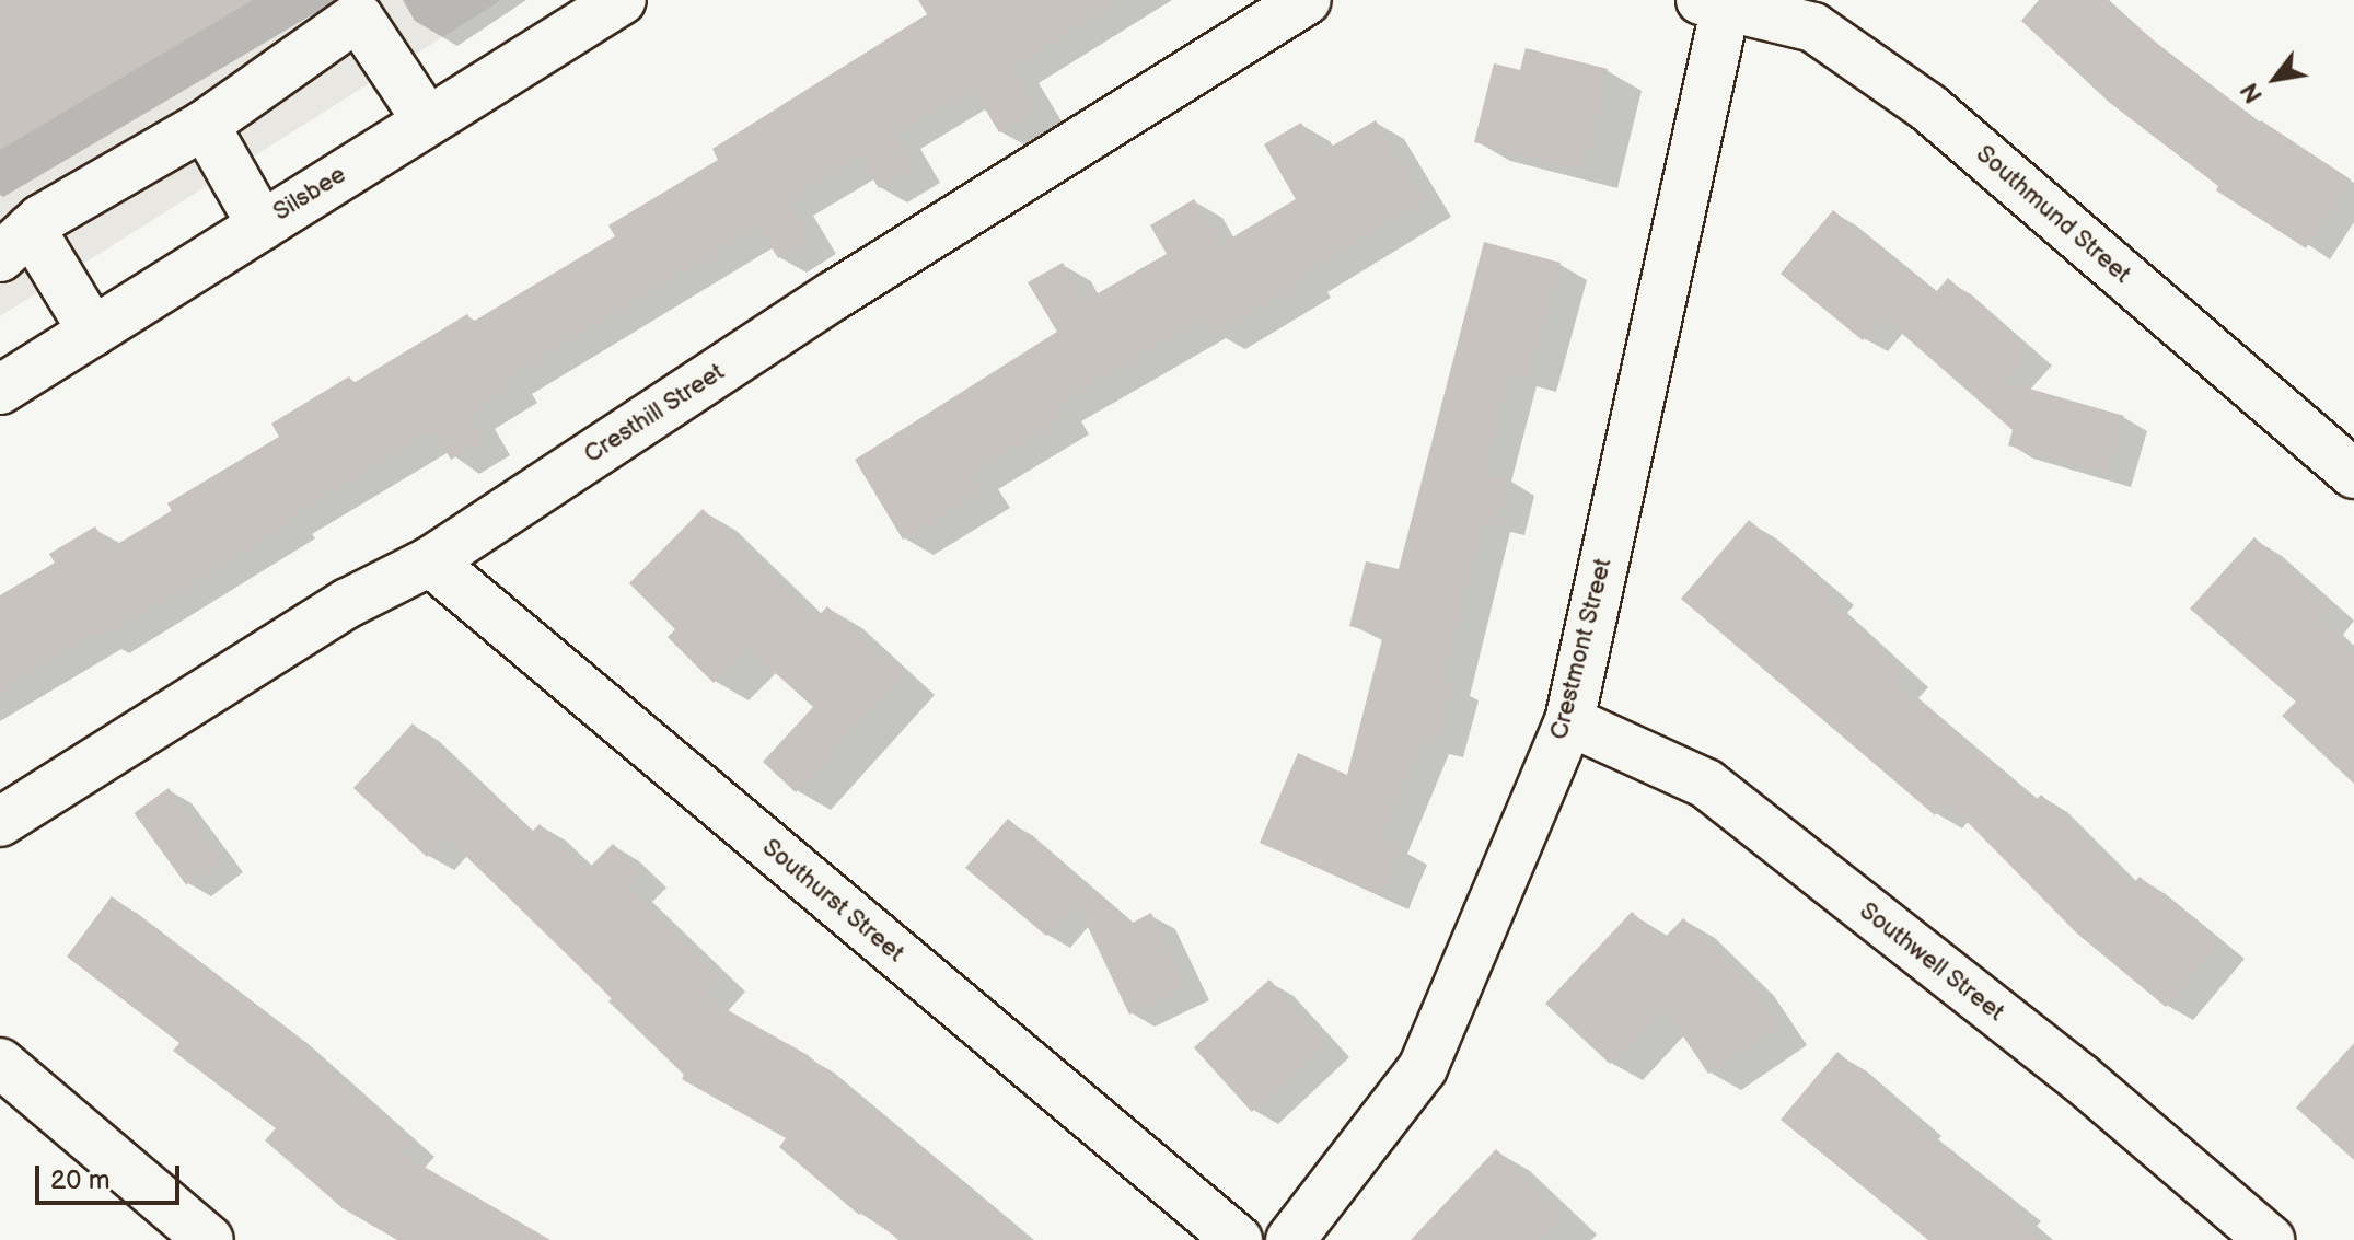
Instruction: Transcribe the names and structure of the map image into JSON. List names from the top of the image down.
{
  "streets": {
    "street": [
      "Silsbee",
      "Southmund Street",
      "Cresthill Street",
      "Crestmont Street",
      "Southurst Street",
      "Southwell Street"
    ]
  },
  "crossings": [
    ["Southmund Street", "Crestmont Street"],
    ["Cresthill Street", "Southurst Street"],
    ["Crestmont Street", "Southwell Street"]
  ],
  "scale_bar": "20 m",
  "north": "bottom left"
}
